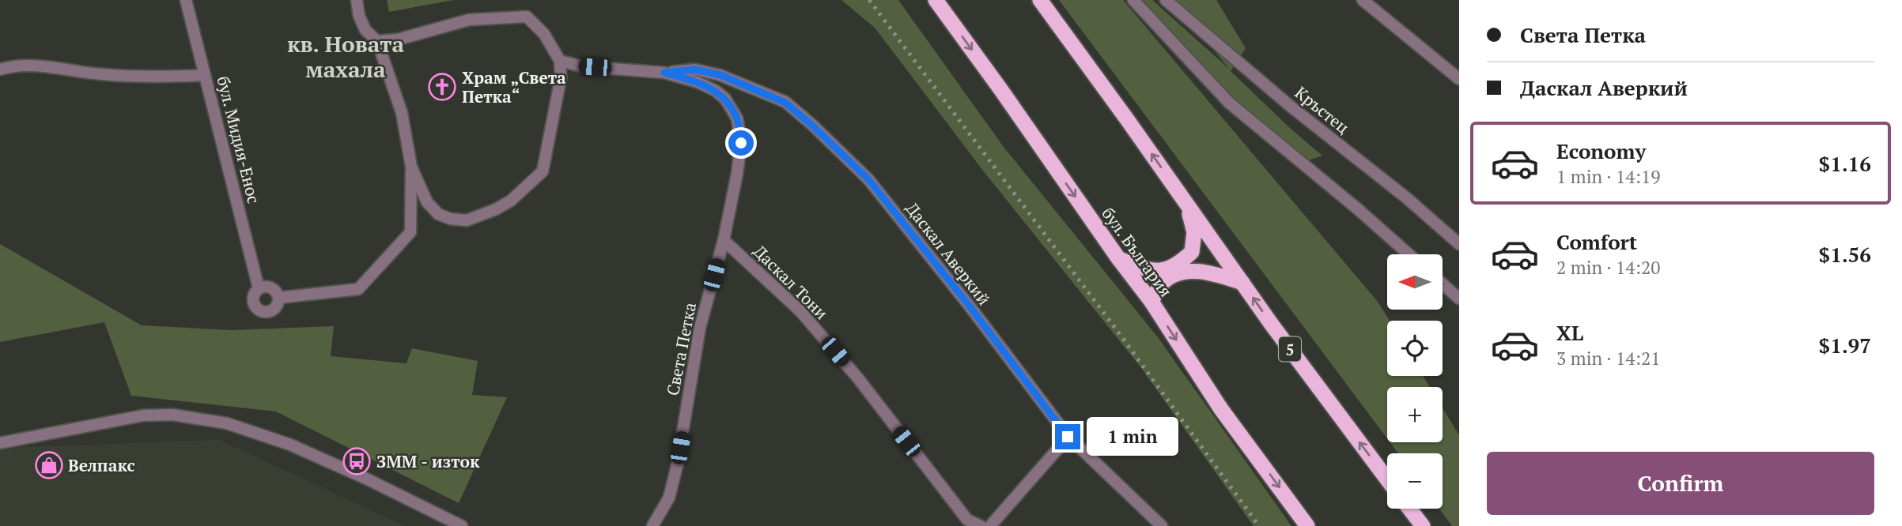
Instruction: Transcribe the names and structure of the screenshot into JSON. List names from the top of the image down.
{
  "streets": {
    "highway": ["бул. България", "5"],
    "street": [
      "Кръстец",
      "бул. Мидия-Енос",
      "Даскал Аверкий",
      "Даскал Тони",
      "Света Петка"
    ]
  },
  "crossings": [
    ["Даскал Аверкий", "Света Петка"],
    ["Даскал Тони", "Света Петка"]
  ],
  "districts": ["кв. Новата махала"],
  "places": {
    "church": ["Храм „Света Петка“"],
    "bus stop": ["ЗММ - изток"],
    "shop": ["Велпакс"]
  },
  "north": "left",
  "page": {
    "banner": ["Света Петка", "Даскал Аверкий"],
    "list": [
      {
        "name": "Economy",
        "note": "1 min · 14:19",
        "value": "$1.16"
      },
      {
        "name": "Comfort",
        "note": "2 min · 14:20",
        "value": "$1.56"
      },
      {
        "name": "XL",
        "note": "3 min · 14:21",
        "value": "$1.97"
      }
    ],
    "map_buttons": ["+", "−"],
    "bubble": "1 min",
    "buttons": "Confirm"
  }
}
